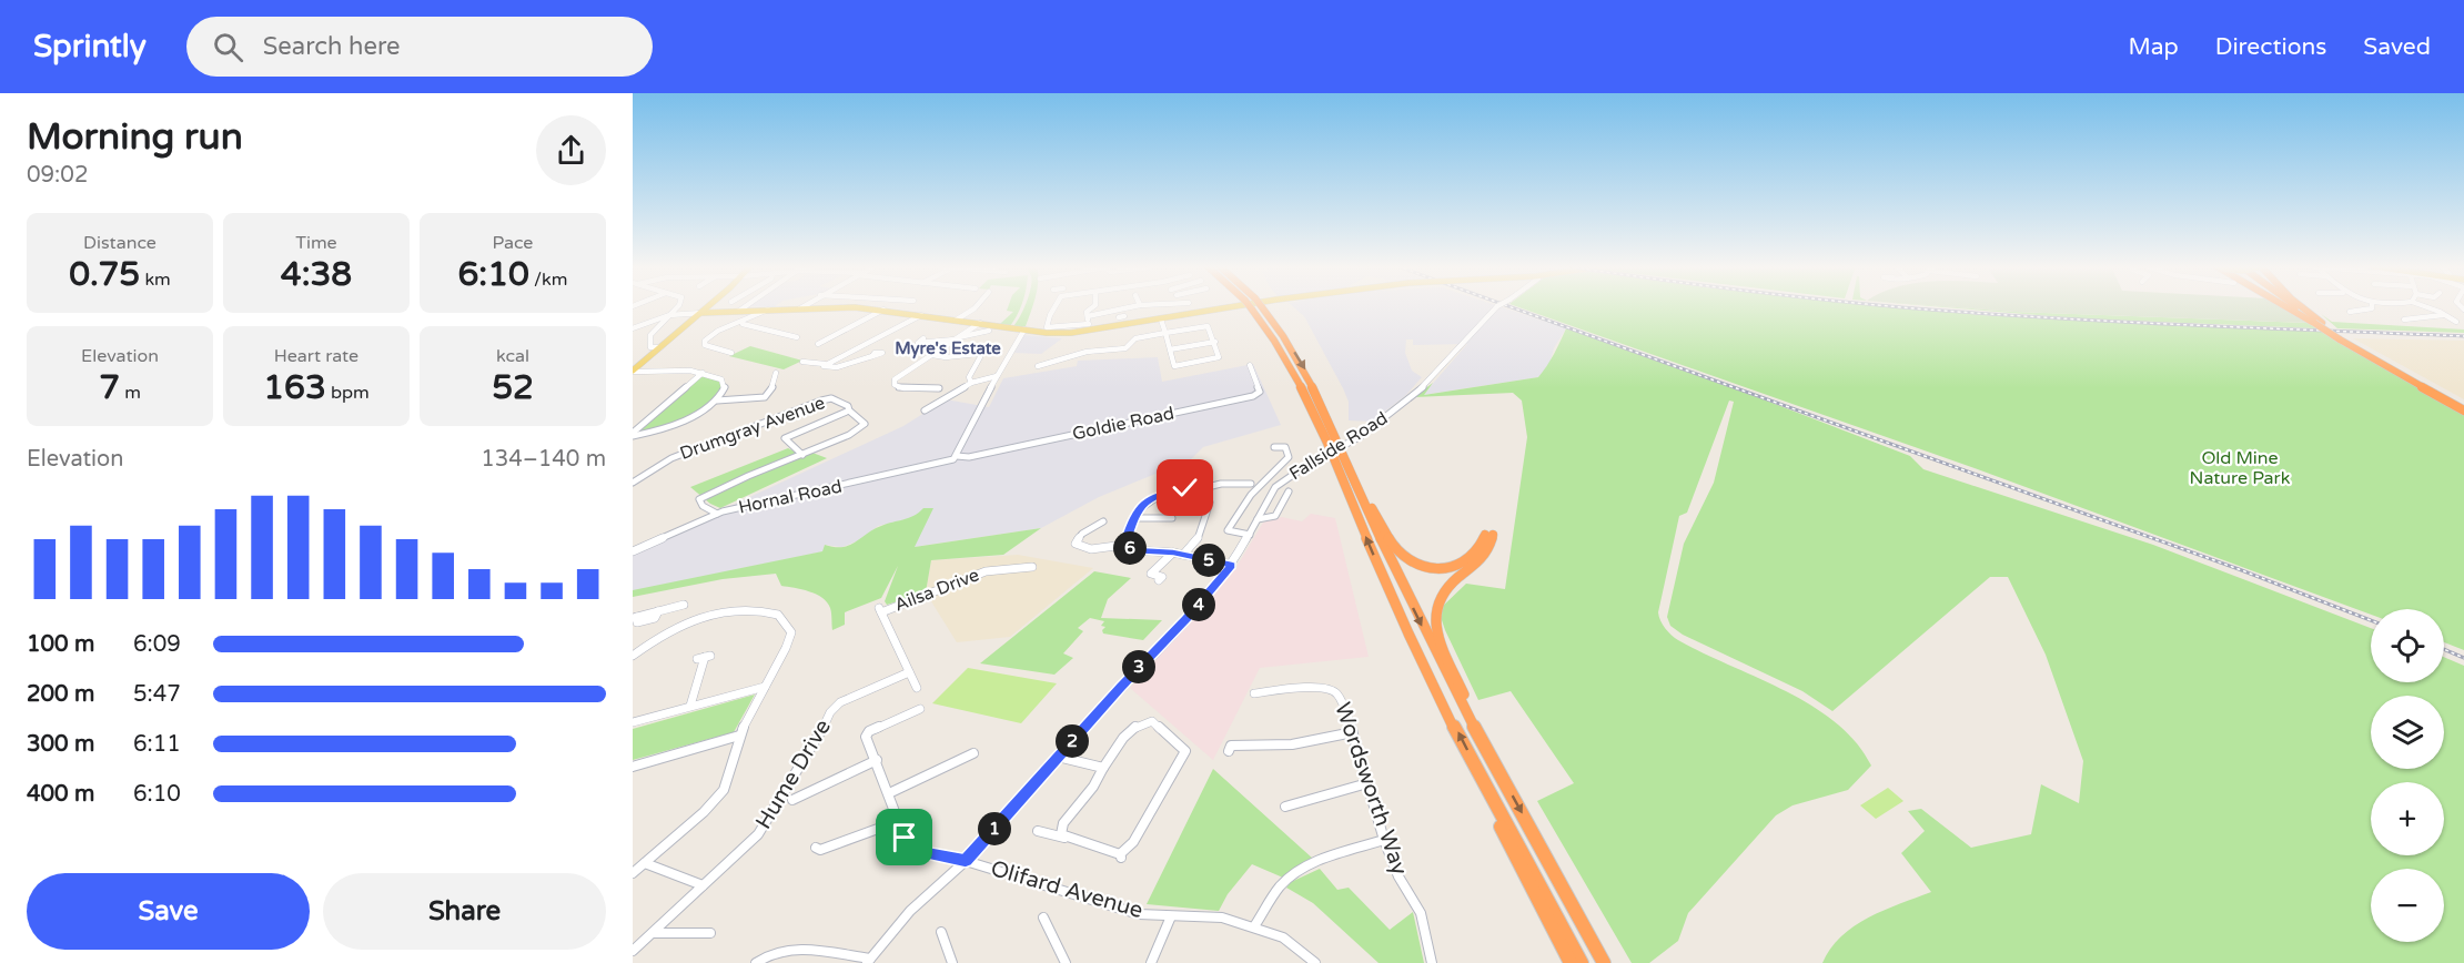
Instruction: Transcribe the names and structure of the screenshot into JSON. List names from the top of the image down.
{
  "streets": {
    "street": [
      "Goldie Road",
      "Drumgray Avenue",
      "Fallside Road",
      "Hornal Road",
      "Ailsa Drive",
      "Hume Drive",
      "Wordsworth Way",
      "Olifard Avenue"
    ]
  },
  "crossings": [
    ["Goldie Road", "Hornal Road"],
    ["Drumgray Avenue", "Hornal Road"],
    ["Fallside Road", "Olifard Avenue"],
    ["Ailsa Drive", "Hume Drive"]
  ],
  "districts": ["Myre's Estate"],
  "parks": ["Old Mine Nature Park"],
  "page": {
    "header": "Sprintly",
    "search": "Search here",
    "nav": ["Map", "Directions", "Saved"],
    "heading": ["Morning run", "09:02"],
    "stats": [
      ["Distance", "0.75 km"],
      ["Time", "4:38"],
      ["Pace", "6:10 /km"],
      ["Elevation", "7 m"],
      ["Heart rate", "163 bpm"],
      ["kcal", "52"]
    ],
    "chart": ["Elevation", "134–140 m"],
    "pins": [
      "6",
      "5",
      "4",
      "3",
      "2",
      "1"
    ],
    "map_buttons": ["+", "−"],
    "list": [
      {
        "name": "100 m",
        "note": "6:09"
      },
      {
        "name": "200 m",
        "note": "5:47"
      },
      {
        "name": "300 m",
        "note": "6:11"
      },
      {
        "name": "400 m",
        "note": "6:10"
      }
    ],
    "buttons": ["Save", "Share"]
  }
}
